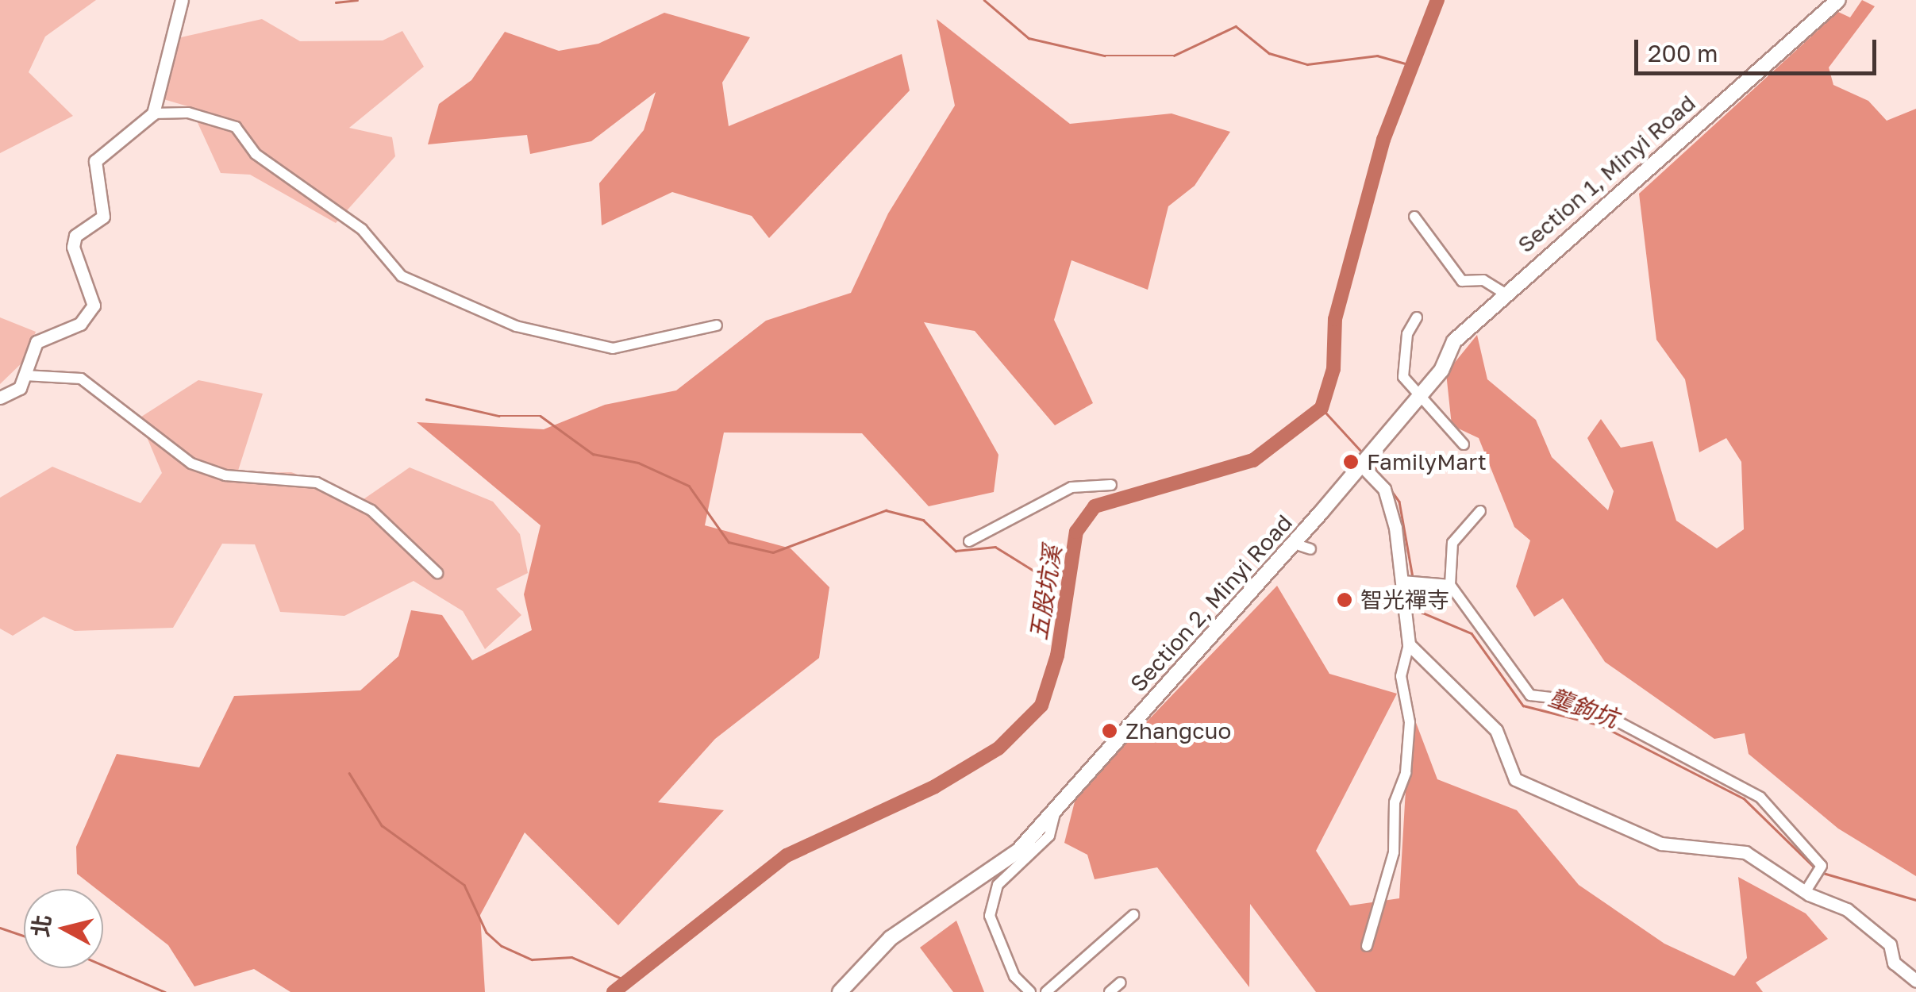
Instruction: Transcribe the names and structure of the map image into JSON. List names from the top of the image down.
{
  "streets": {
    "main road": ["Section 1, Minyi Road", "Section 2, Minyi Road"]
  },
  "crossings": [
    ["Section 1, Minyi Road", "Section 2, Minyi Road"]
  ],
  "water": ["五股坑溪", "壟鉤坑"],
  "places": ["FamilyMart", "智光禪寺", "Zhangcuo"],
  "scale_bar": "200 m",
  "north": "left"
}
